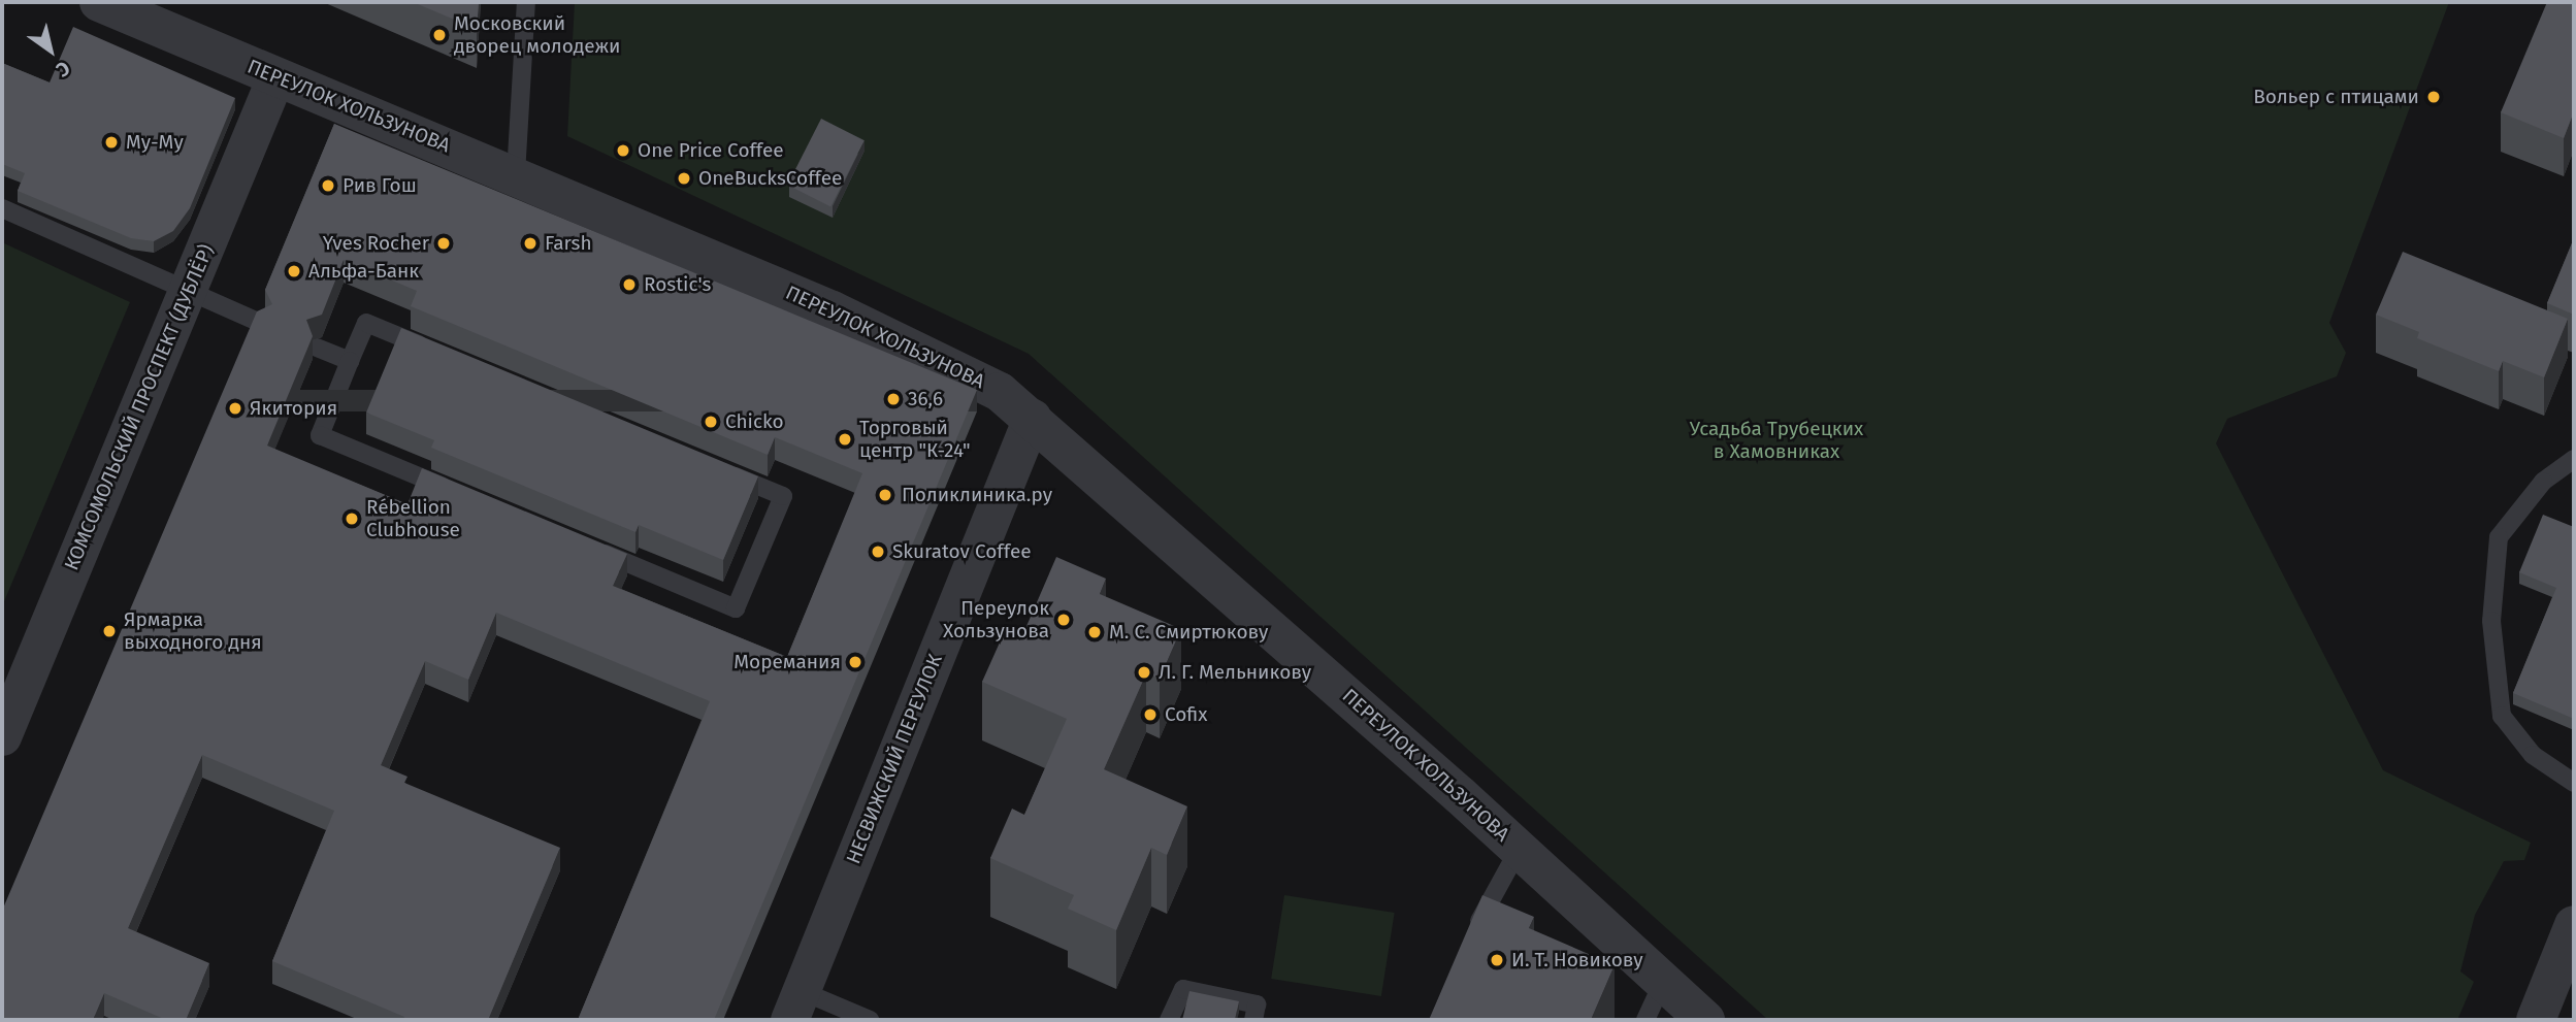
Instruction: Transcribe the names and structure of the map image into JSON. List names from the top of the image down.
{
  "streets": {
    "street": ["ПЕРЕУЛОК ХОЛЬЗУНОВА", "КОМСОМОЛЬСКИЙ ПРОСПЕКТ (ДУБЛЁР)", "НЕСВИЖСКИЙ ПЕРЕУЛОК"]
  },
  "crossings": [
    ["ПЕРЕУЛОК ХОЛЬЗУНОВА", "КОМСОМОЛЬСКИЙ ПРОСПЕКТ (ДУБЛЁР)"],
    ["ПЕРЕУЛОК ХОЛЬЗУНОВА", "НЕСВИЖСКИЙ ПЕРЕУЛОК"]
  ],
  "parks": ["Усадьба Трубецких в Хамовниках"],
  "places": [
    "Московский дворец молодежи",
    "Вольер с птицами",
    "Му-Му",
    "One Price Coffee",
    "OneBucksCoffee",
    "Рив Гош",
    "Yves Rocher",
    "Farsh",
    "Альфа-Банк",
    "Rostic's",
    "36,6",
    "Якитория",
    "Chicko",
    "Торговый центр \"К-24\"",
    "Поликлиника.ру",
    "Rébellion Clubhouse",
    "Skuratov Coffee",
    "Переулок Хользунова",
    "Ярмарка выходного дня",
    "М. С. Смиртюкову",
    "Моремания",
    "Л. Г. Мельникову",
    "Cofix",
    "И. Т. Новикову"
  ],
  "north": "bottom right"
}
